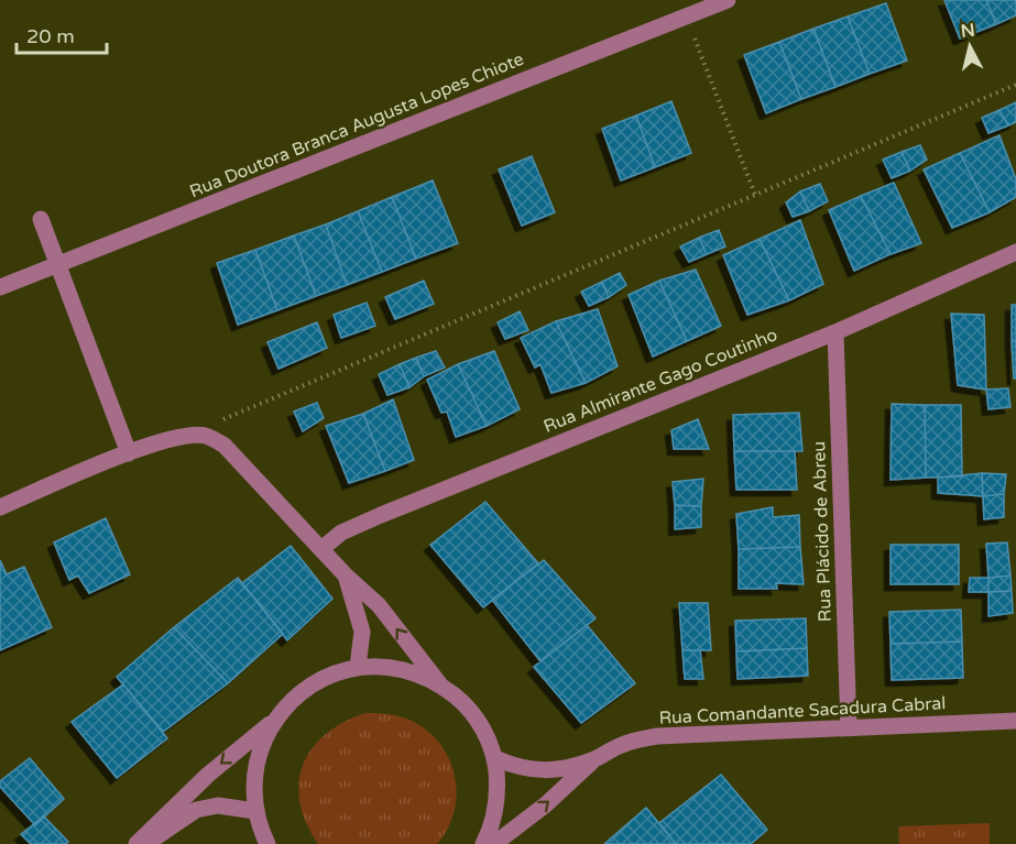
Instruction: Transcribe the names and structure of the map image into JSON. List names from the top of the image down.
{
  "streets": {
    "street": [
      "Rua Doutora Branca Augusta Lopes Chiote",
      "Rua Almirante Gago Coutinho",
      "Rua Plácido de Abreu",
      "Rua Comandante Sacadura Cabral"
    ]
  },
  "crossings": [
    ["Rua Almirante Gago Coutinho", "Rua Plácido de Abreu"],
    ["Rua Plácido de Abreu", "Rua Comandante Sacadura Cabral"]
  ],
  "scale_bar": "20 m",
  "north": "top"
}
